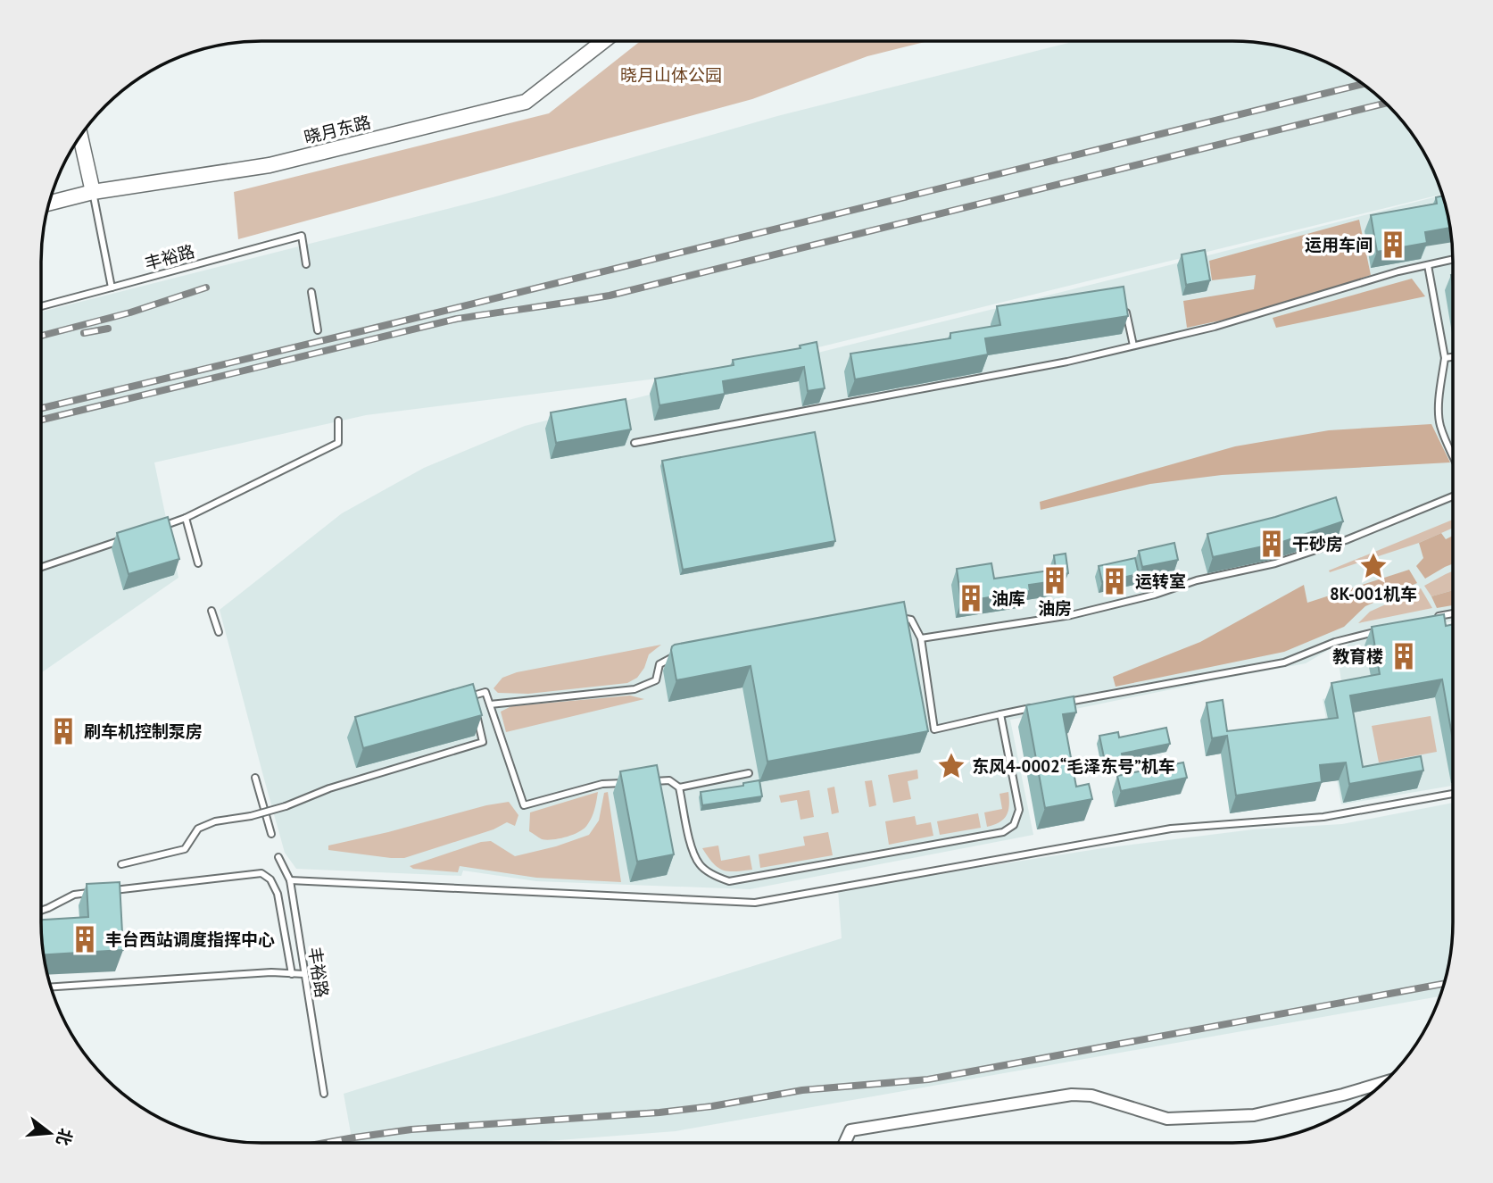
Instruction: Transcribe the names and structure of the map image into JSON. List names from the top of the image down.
{
  "streets": {
    "street": ["晓月东路"],
    "lane": ["丰裕路"]
  },
  "parks": ["晓月山体公园"],
  "places": {
    "building": [
      "运用车间",
      "干砂房",
      "油房",
      "运转室",
      "油库",
      "教育楼",
      "刷车机控制泵房",
      "丰台西站调度指挥中心"
    ],
    "place": ["8K-001机车", "东风4-0002“毛泽东号”机车"]
  },
  "north": "right"
}
